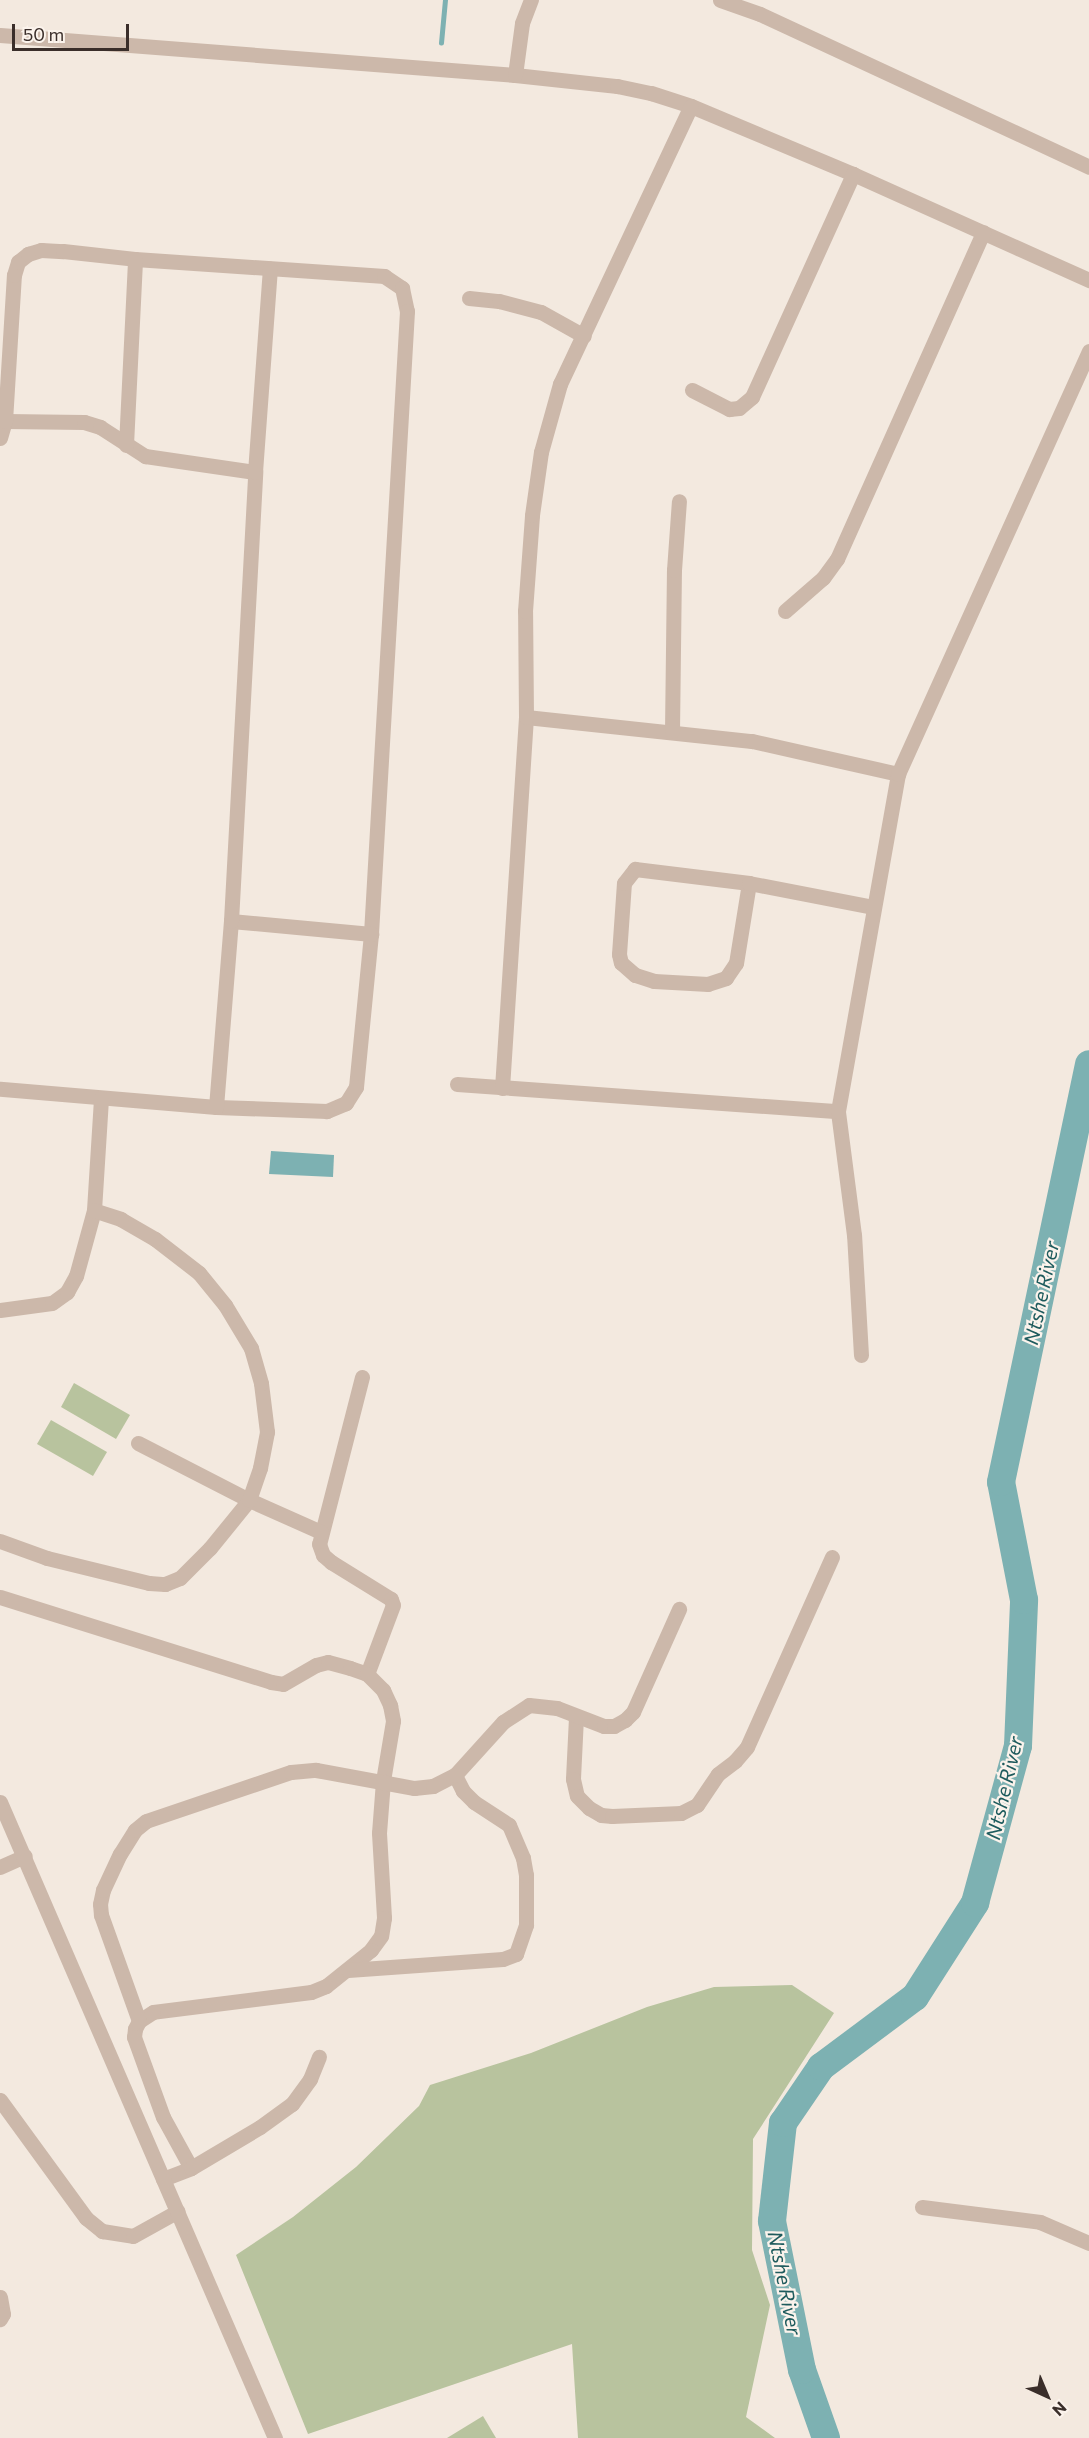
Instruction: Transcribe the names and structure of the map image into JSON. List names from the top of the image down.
{
  "water": ["Ntshe River"],
  "scale_bar": "50 m",
  "north": "bottom right"
}
